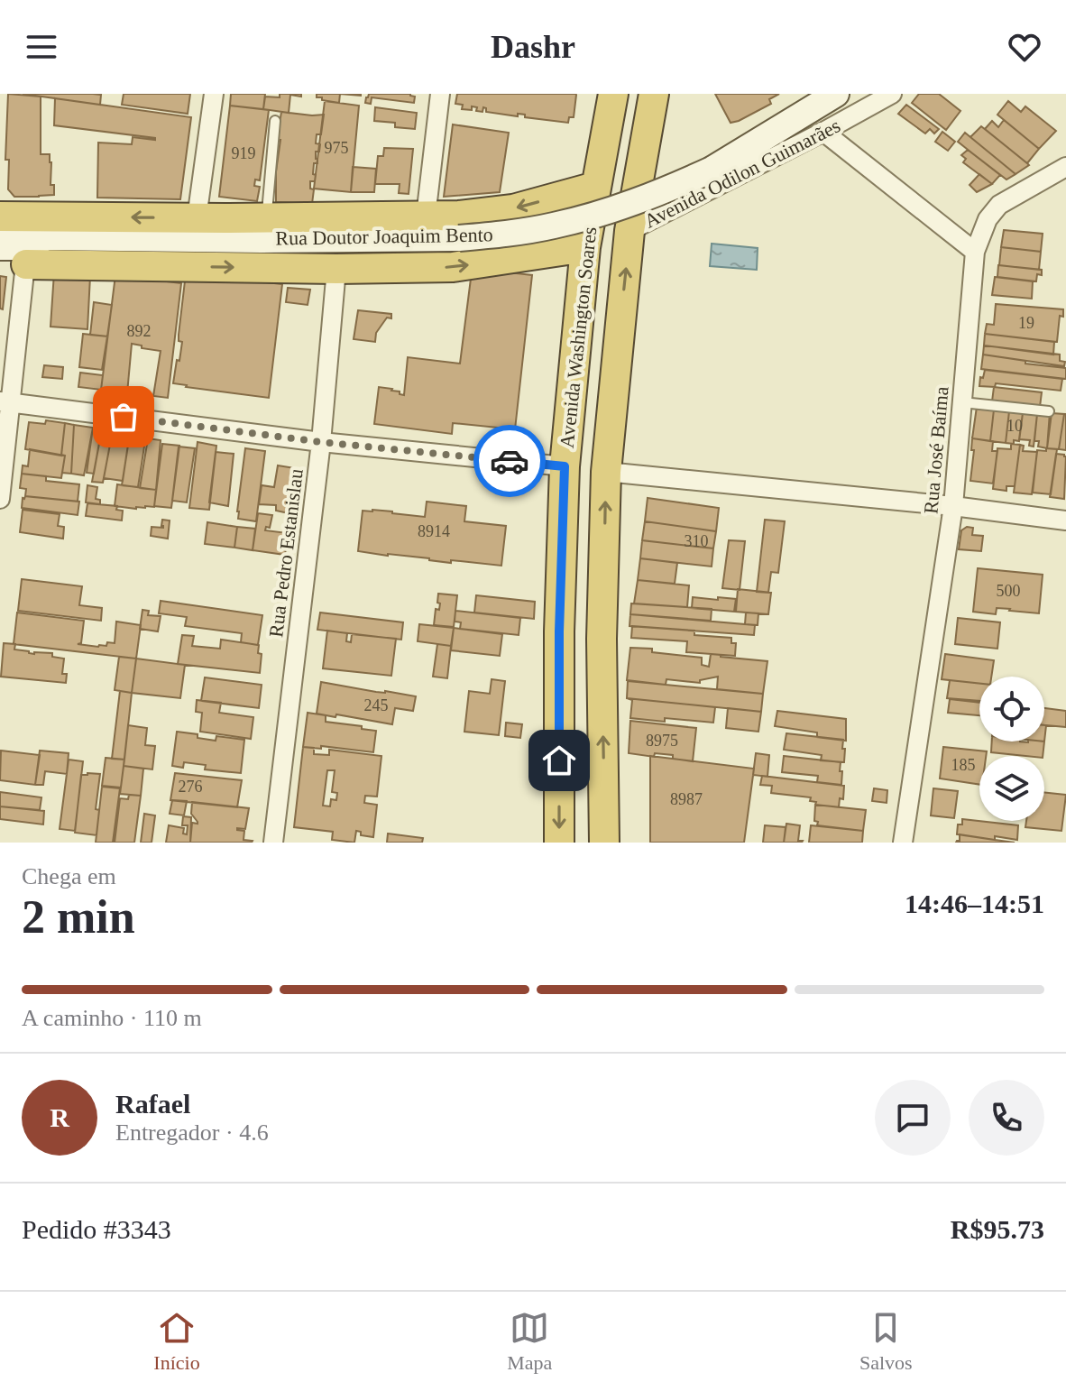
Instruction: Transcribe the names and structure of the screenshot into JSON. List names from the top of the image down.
{
  "streets": {
    "highway": ["Avenida Washington Soares"],
    "main road": ["Avenida Odilon Guimarães", "Rua Doutor Joaquim Bento"],
    "street": ["Rua José Baíma", "Rua Pedro Estanislau"]
  },
  "crossings": [
    ["Avenida Odilon Guimarães", "Rua Doutor Joaquim Bento"],
    ["Avenida Odilon Guimarães", "Avenida Washington Soares"]
  ],
  "house_numbers": [
    "975",
    "919",
    "19",
    "892",
    "10",
    "8914",
    "310",
    "500",
    "245",
    "8975",
    "185",
    "276",
    "8987"
  ],
  "page": {
    "header": "Dashr",
    "heading": ["2 min", "Chega em", "14:46–14:51"],
    "panel": [
      "Rafael",
      "Entregador · 4.6",
      "Pedido #3343",
      "R$95.73"
    ],
    "bar": "A caminho · 110 m",
    "round": "R",
    "tabs": ["Início", "Mapa", "Salvos"]
  }
}
